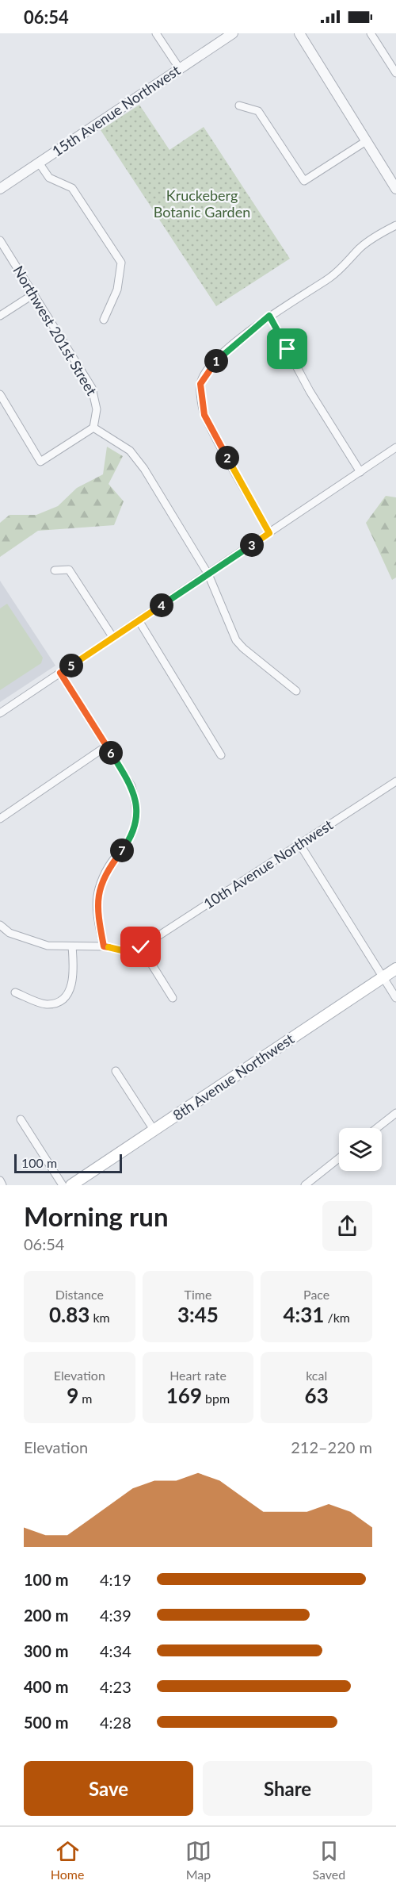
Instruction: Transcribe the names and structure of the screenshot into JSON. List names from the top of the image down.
{
  "streets": {
    "main road": ["8th Avenue Northwest"],
    "street": ["15th Avenue Northwest", "Northwest 201st Street", "10th Avenue Northwest"]
  },
  "parks": ["Kruckeberg Botanic Garden"],
  "scale_bar": "100 m",
  "page": {
    "status": "06:54",
    "pins": [
      "1",
      "2",
      "3",
      "4",
      "5",
      "6",
      "7"
    ],
    "scale": "100 m",
    "heading": ["Morning run", "06:54"],
    "stats": [
      ["Distance", "0.83 km"],
      ["Time", "3:45"],
      ["Pace", "4:31 /km"],
      ["Elevation", "9 m"],
      ["Heart rate", "169 bpm"],
      ["kcal", "63"]
    ],
    "chart": ["Elevation", "212–220 m"],
    "list": [
      {
        "name": "100 m",
        "note": "4:19"
      },
      {
        "name": "200 m",
        "note": "4:39"
      },
      {
        "name": "300 m",
        "note": "4:34"
      },
      {
        "name": "400 m",
        "note": "4:23"
      },
      {
        "name": "500 m",
        "note": "4:28"
      }
    ],
    "buttons": ["Save", "Share"],
    "tabs": ["Home", "Map", "Saved"]
  }
}
